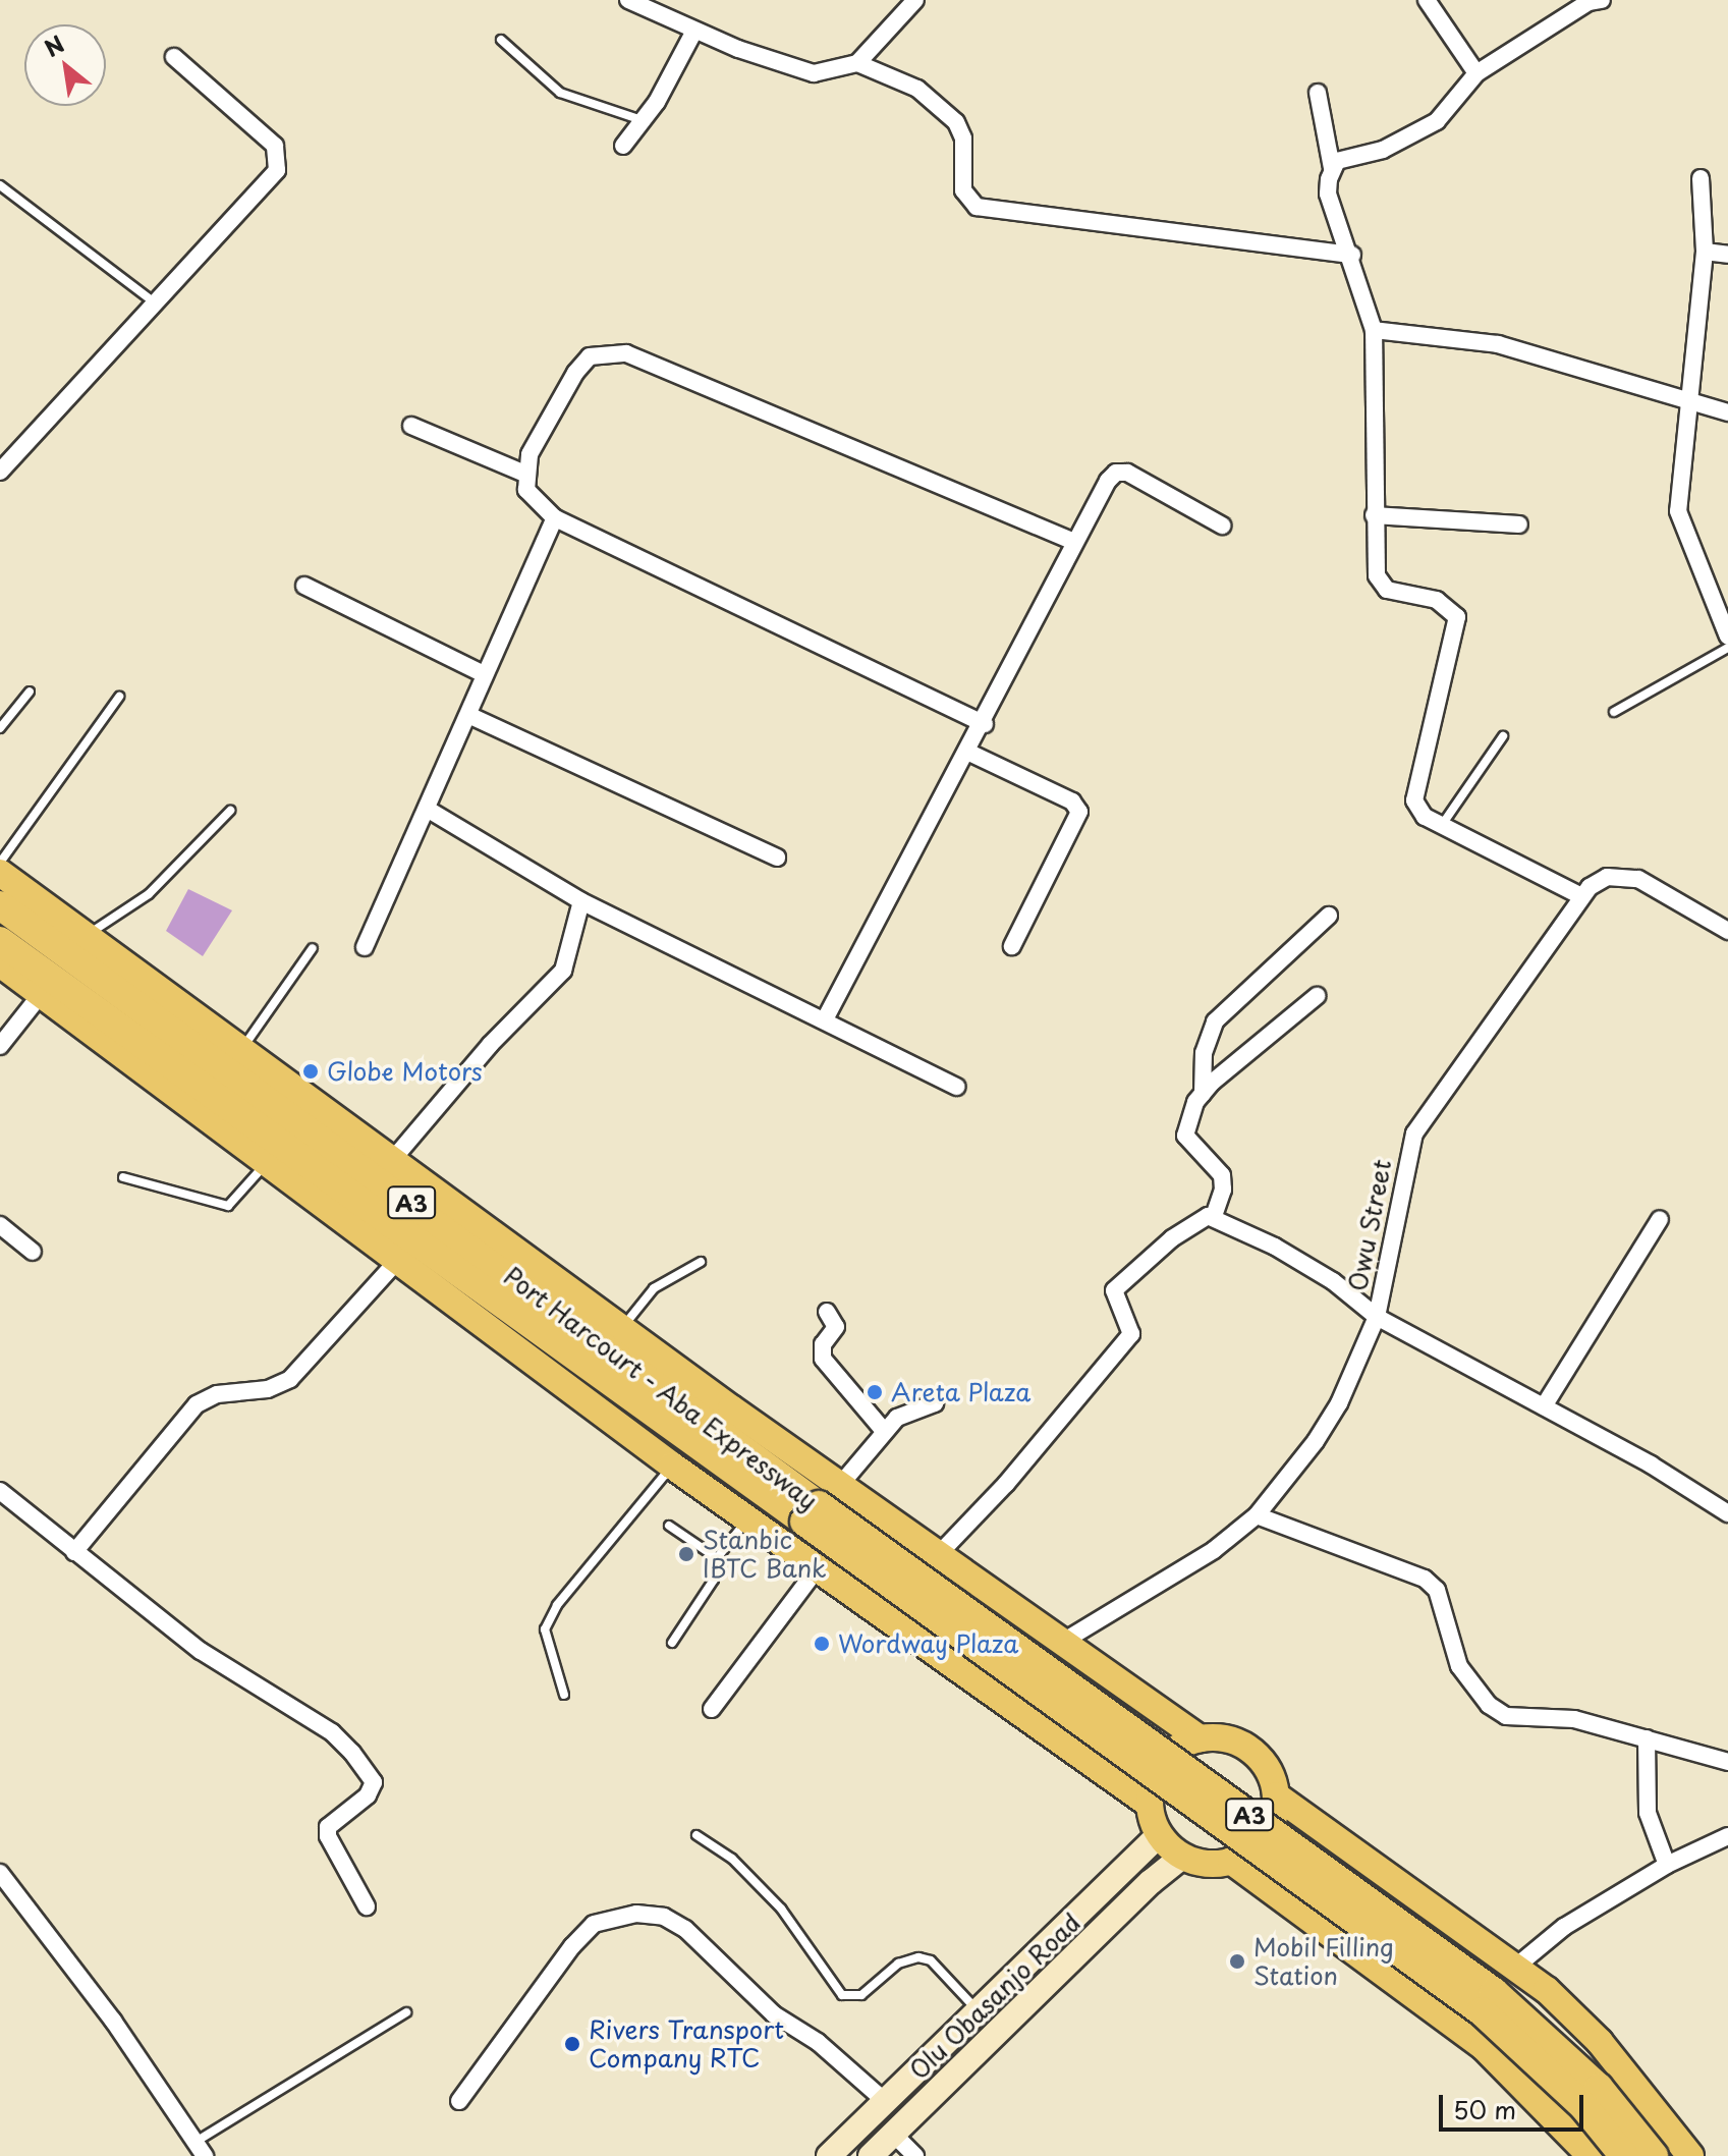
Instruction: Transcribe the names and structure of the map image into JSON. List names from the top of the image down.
{
  "streets": {
    "highway": ["A3", "Port Harcourt - Aba Expressway"],
    "main road": ["Olu Obasanjo Road"],
    "street": ["Owu Street"]
  },
  "places": [
    "Globe Motors",
    "Areta Plaza",
    "Stanbic IBTC Bank",
    "Wordway Plaza",
    "Mobil Filling Station",
    "Rivers Transport Company RTC"
  ],
  "scale_bar": "50 m",
  "north": "top left"
}
